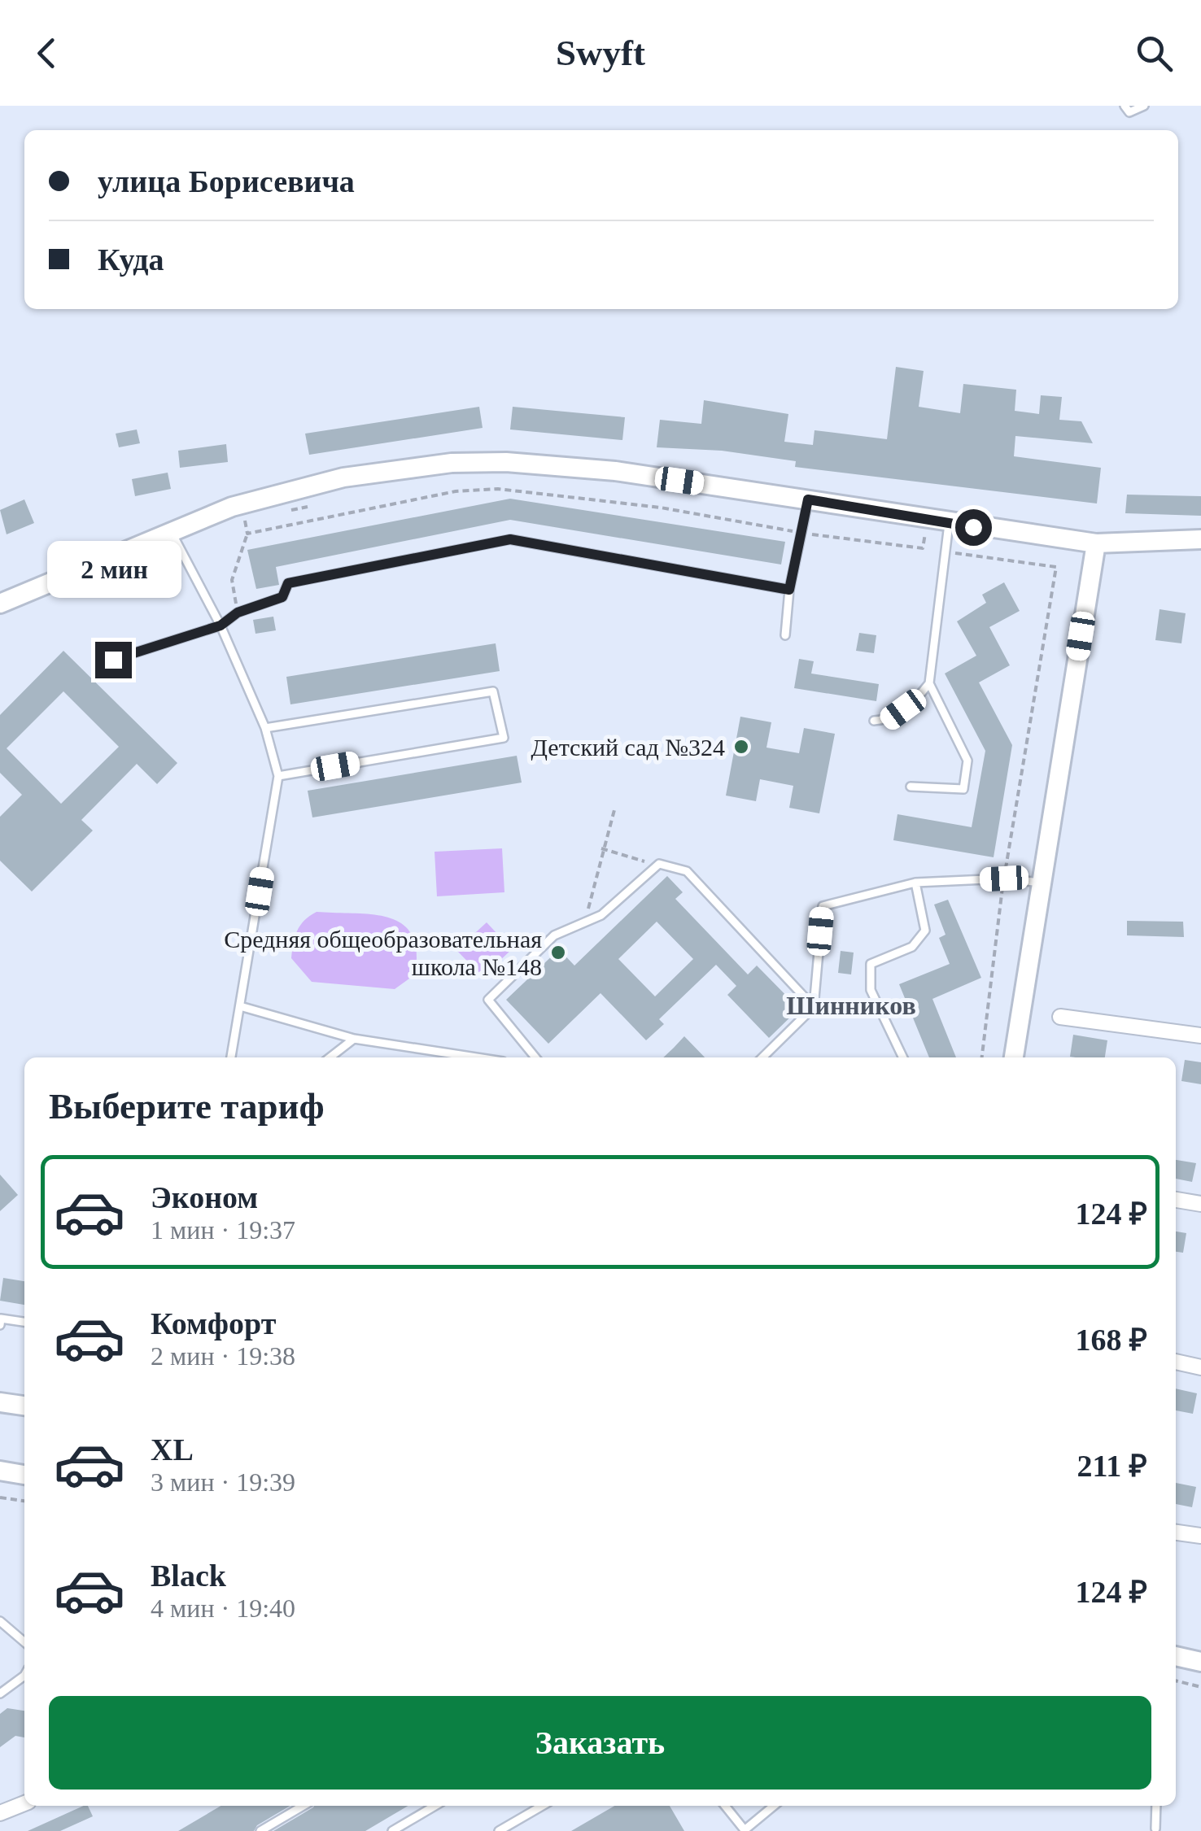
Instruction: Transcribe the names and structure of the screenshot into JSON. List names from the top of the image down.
{
  "districts": ["Шинников"],
  "places": ["Детский сад №324", "Средняя общеобразовательная школа №148"],
  "page": {
    "header": "Swyft",
    "banner": ["улица Борисевича", "Куда"],
    "bubble": "2 мин",
    "heading": "Выберите тариф",
    "list": [
      {
        "name": "Эконом",
        "note": "1 мин · 19:37",
        "value": "124 ₽"
      },
      {
        "name": "Комфорт",
        "note": "2 мин · 19:38",
        "value": "168 ₽"
      },
      {
        "name": "XL",
        "note": "3 мин · 19:39",
        "value": "211 ₽"
      },
      {
        "name": "Black",
        "note": "4 мин · 19:40",
        "value": "124 ₽"
      }
    ],
    "buttons": "Заказать"
  }
}
